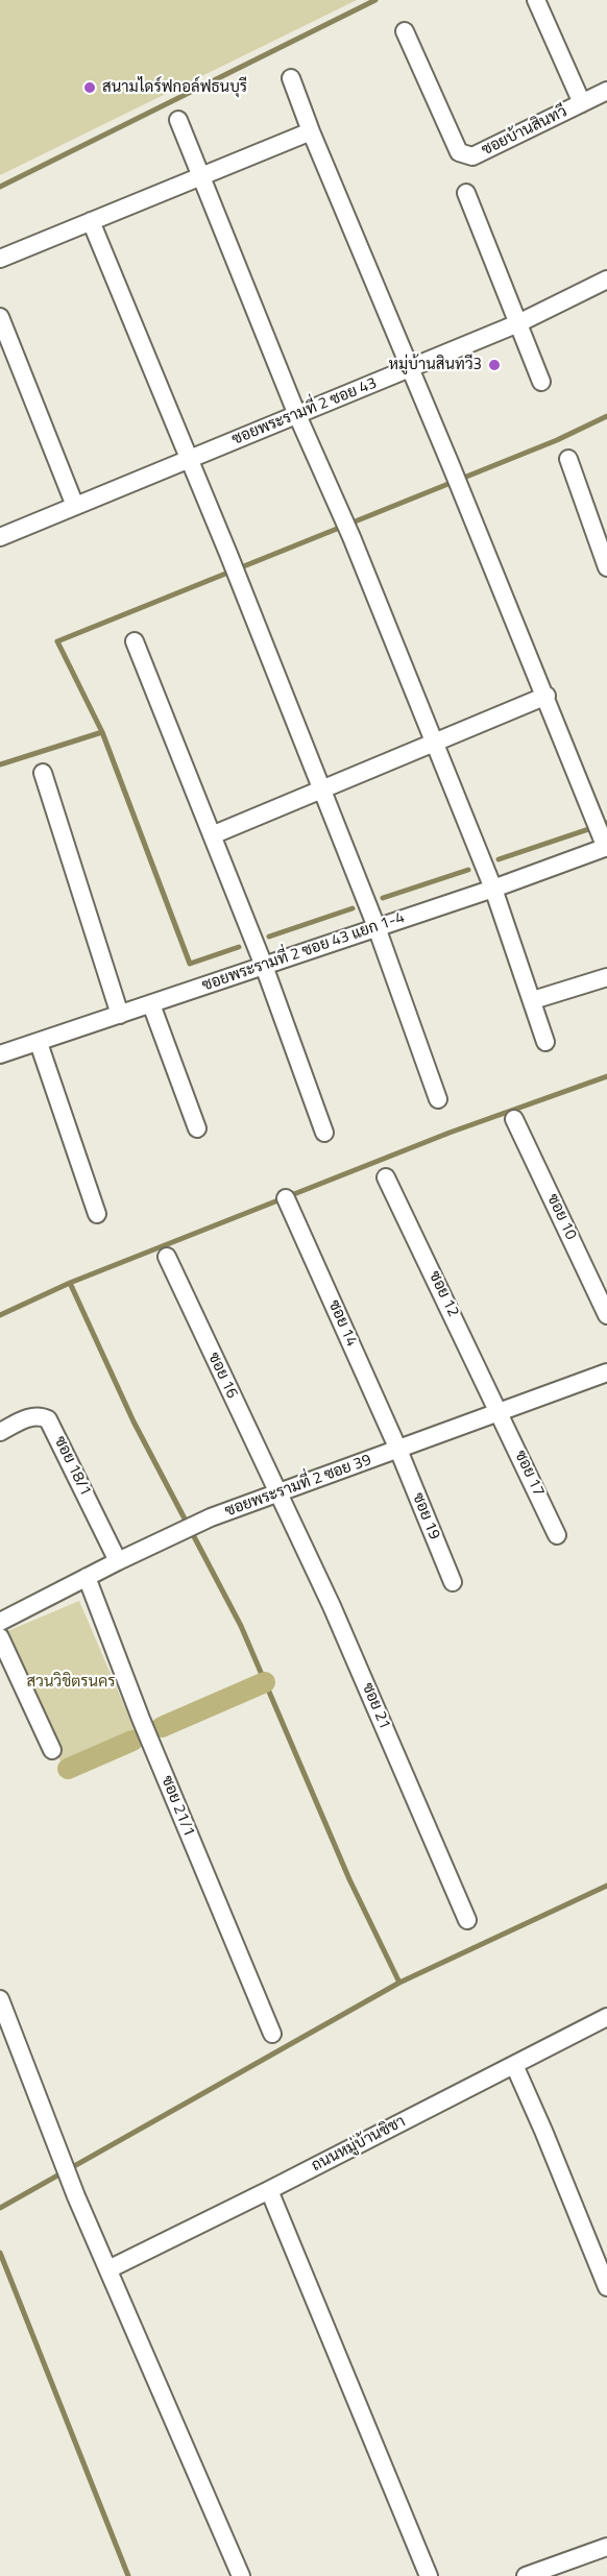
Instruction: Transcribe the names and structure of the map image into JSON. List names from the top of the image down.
{
  "streets": {
    "street": [
      "ซอยบ้านสินทวี",
      "ซอยพระรามที่ 2 ซอย 43",
      "ซอยพระรามที่ 2 ซอย 43 แยก 1-4",
      "ซอย 10",
      "ซอย 12",
      "ซอย 14",
      "ซอย 16",
      "ซอย 18/1",
      "ซอย 17",
      "ซอยพระรามที่ 2 ซอย 39",
      "ซอย 19",
      "ซอย 21",
      "ซอย 21/1",
      "ถนนหมู่บ้านชิชา"
    ]
  },
  "crossings": [
    ["ซอย 12", "ซอย 17"],
    ["ซอย 12", "ซอยพระรามที่ 2 ซอย 39"],
    ["ซอย 14", "ซอยพระรามที่ 2 ซอย 39"],
    ["ซอย 14", "ซอย 19"],
    ["ซอย 16", "ซอยพระรามที่ 2 ซอย 39"],
    ["ซอย 16", "ซอย 21"],
    ["ซอย 18/1", "ซอยพระรามที่ 2 ซอย 39"],
    ["ซอย 17", "ซอยพระรามที่ 2 ซอย 39"],
    ["ซอยพระรามที่ 2 ซอย 39", "ซอย 19"],
    ["ซอยพระรามที่ 2 ซอย 39", "ซอย 21"],
    ["ซอยพระรามที่ 2 ซอย 39", "ซอย 21/1"]
  ],
  "parks": ["สวนวิชิตรนคร"],
  "places": ["สนามไดร์ฟกอล์ฟธนบุรี", "หมู่บ้านสินทวี3"]
}
